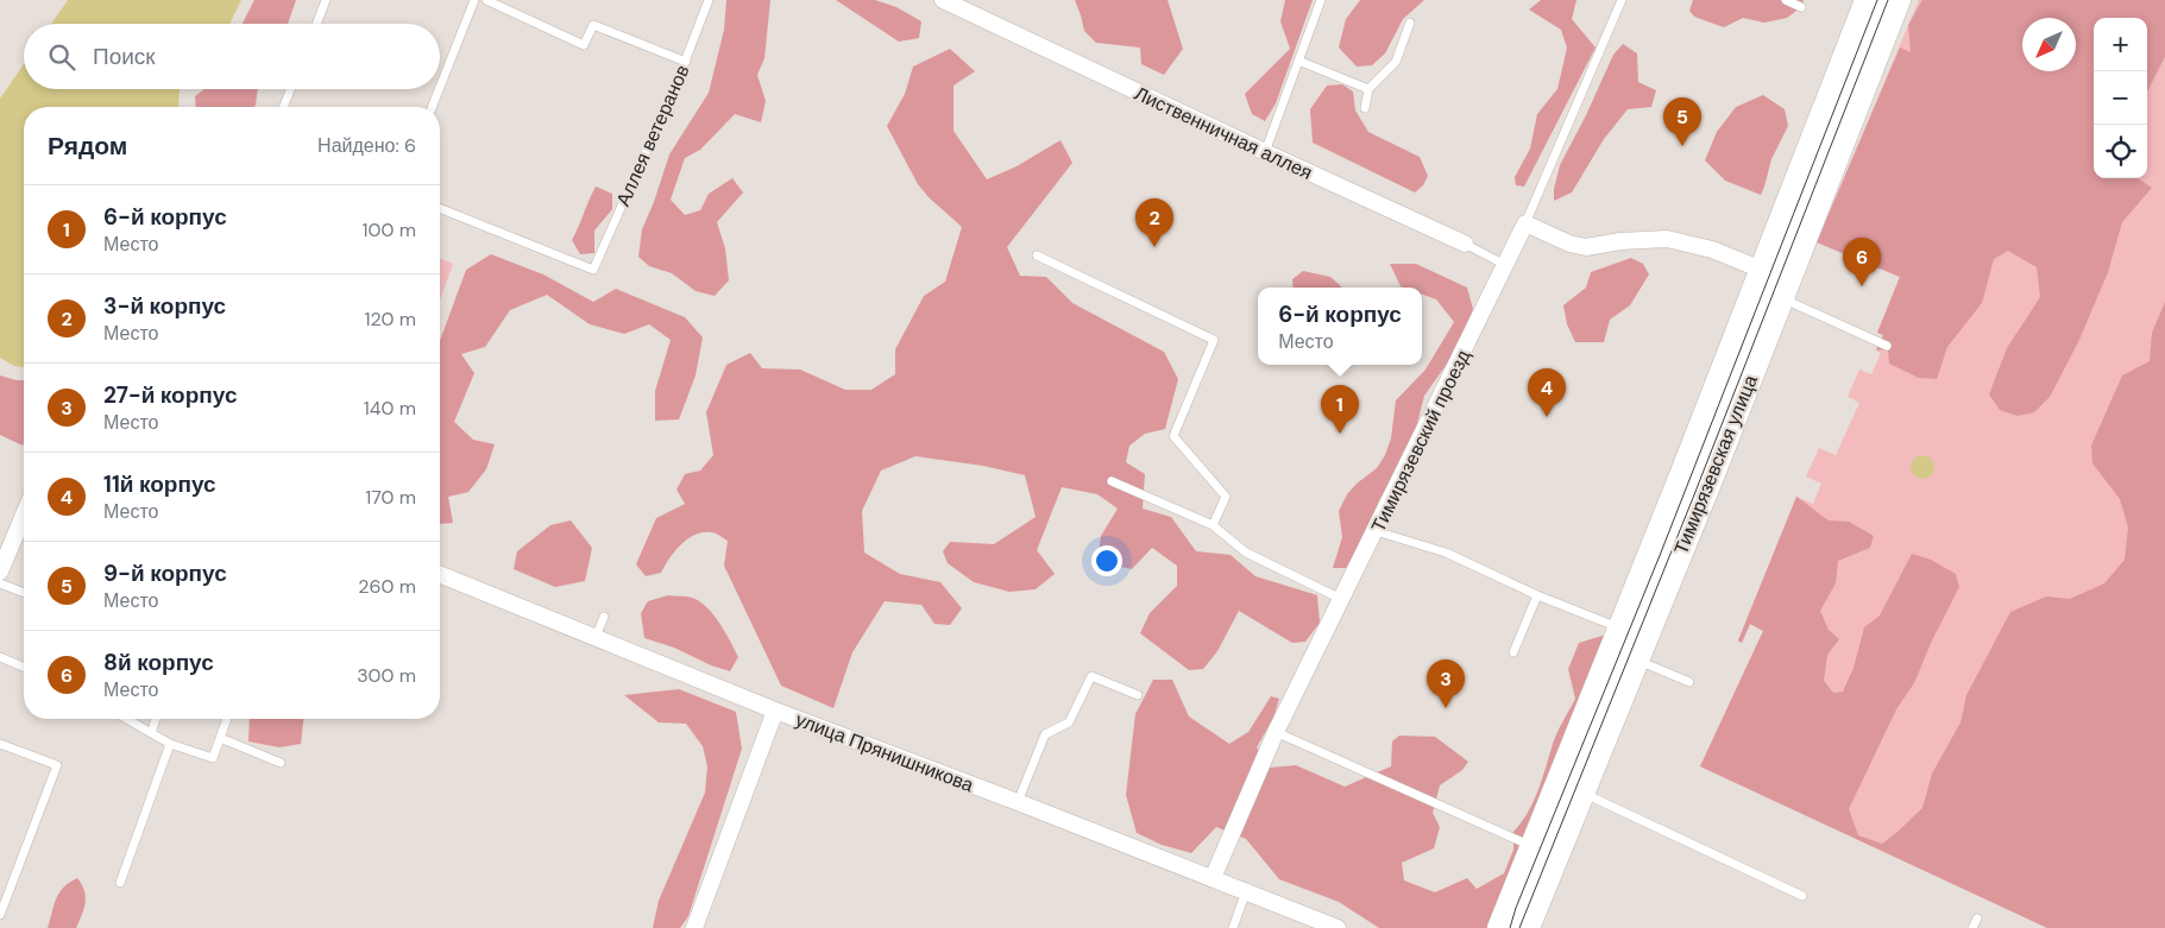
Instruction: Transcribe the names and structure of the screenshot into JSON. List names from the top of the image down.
{
  "streets": {
    "main road": ["Тимирязевская улица"],
    "street": ["Лиственничная аллея", "Тимирязевский проезд", "улица Прянишникова"],
    "lane": ["Аллея ветеранов"]
  },
  "crossings": [
    ["Лиственничная аллея", "Тимирязевский проезд"],
    ["Тимирязевский проезд", "улица Прянишникова"]
  ],
  "north": "bottom left",
  "page": {
    "map_buttons": ["+", "−"],
    "search": "Поиск",
    "pins": [
      "5",
      "2",
      "6",
      "4",
      "1",
      "3"
    ],
    "heading": ["Рядом", "Найдено: 6"],
    "list": [
      {
        "mark": "1",
        "name": "6-й корпус",
        "note": "Место",
        "value": "100 m"
      },
      {
        "mark": "2",
        "name": "3-й корпус",
        "note": "Место",
        "value": "120 m"
      },
      {
        "mark": "3",
        "name": "27-й корпус",
        "note": "Место",
        "value": "140 m"
      },
      {
        "mark": "4",
        "name": "11й корпус",
        "note": "Место",
        "value": "170 m"
      },
      {
        "mark": "5",
        "name": "9-й корпус",
        "note": "Место",
        "value": "260 m"
      },
      {
        "mark": "6",
        "name": "8й корпус",
        "note": "Место",
        "value": "300 m"
      }
    ],
    "popup": ["6-й корпус", "Место"]
  }
}
